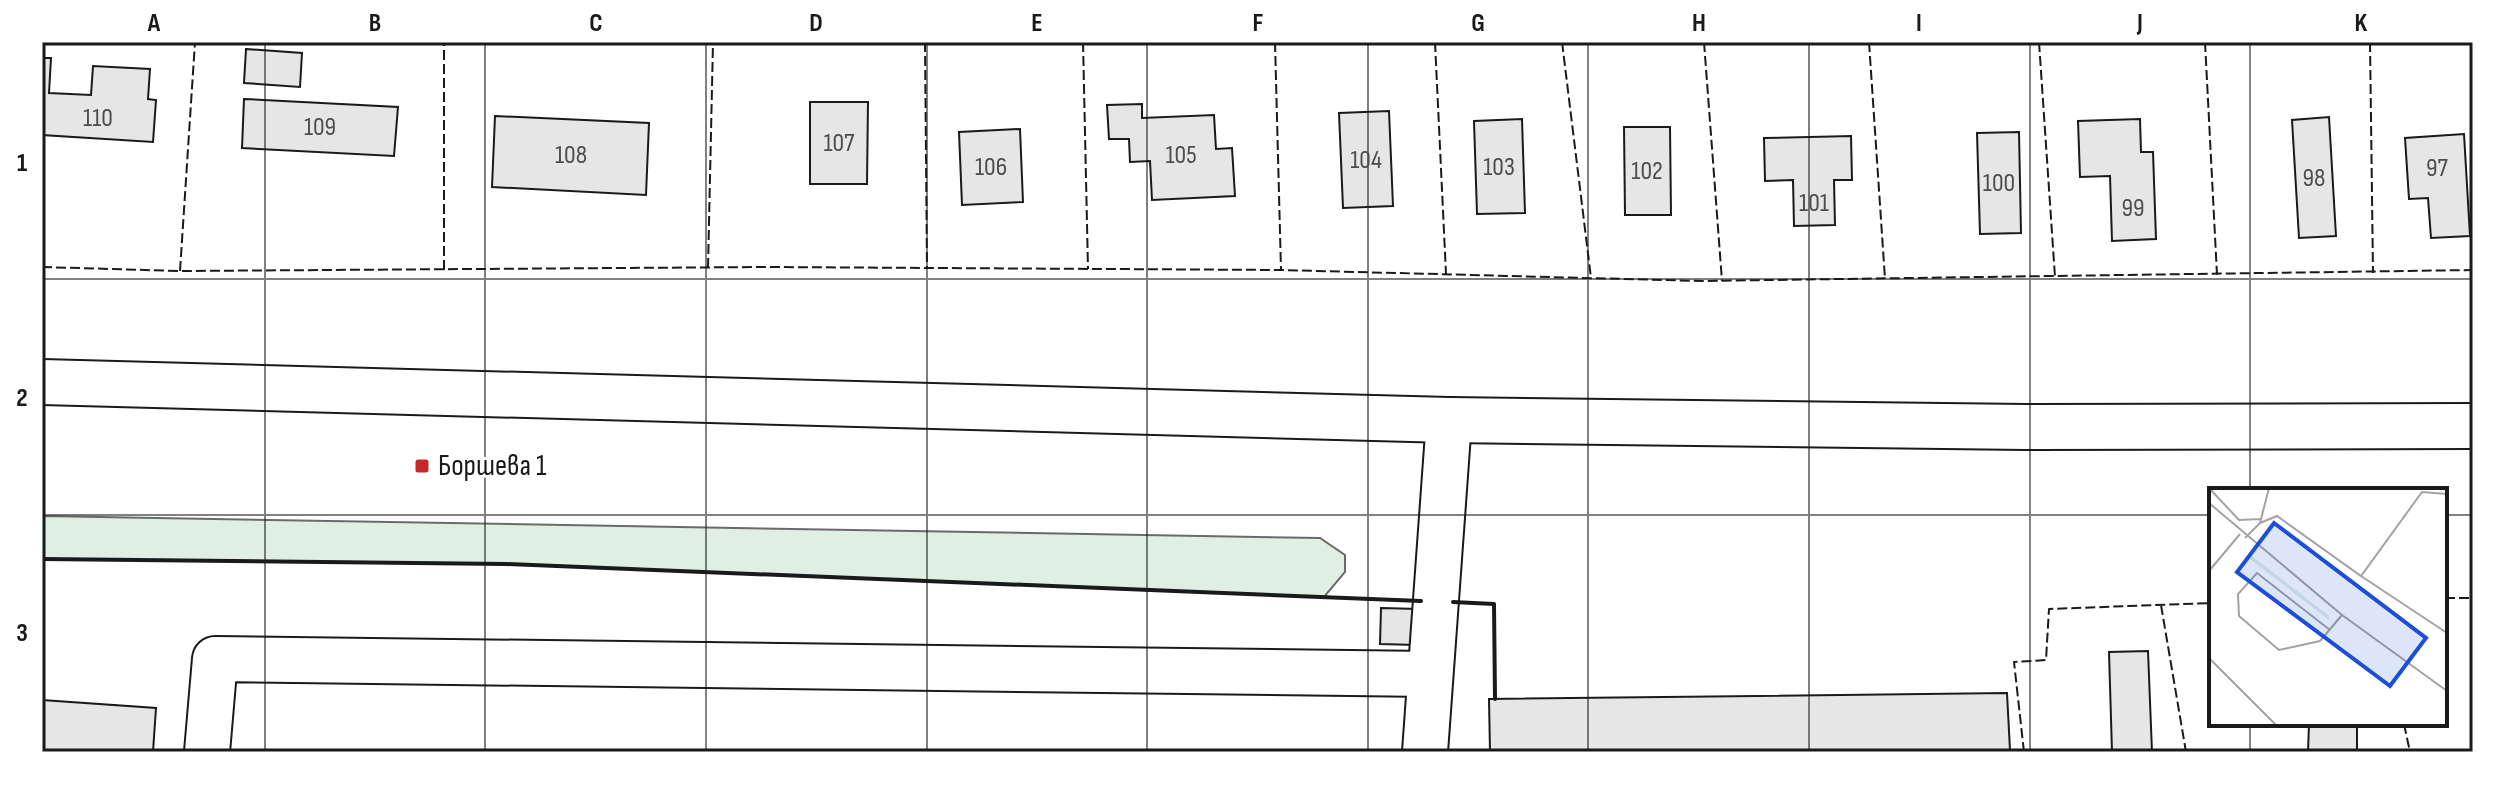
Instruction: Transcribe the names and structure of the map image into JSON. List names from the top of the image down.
{
  "places": {
    "transit": ["Боршева 1"]
  },
  "house_numbers": [
    "110",
    "109",
    "107",
    "108",
    "105",
    "104",
    "106",
    "103",
    "97",
    "102",
    "98",
    "100",
    "101",
    "99"
  ],
  "grid": {
    "columns": [
      "A",
      "B",
      "C",
      "D",
      "E",
      "F",
      "G",
      "H",
      "I",
      "J",
      "K"
    ],
    "rows": ["1", "2", "3"]
  }
}
